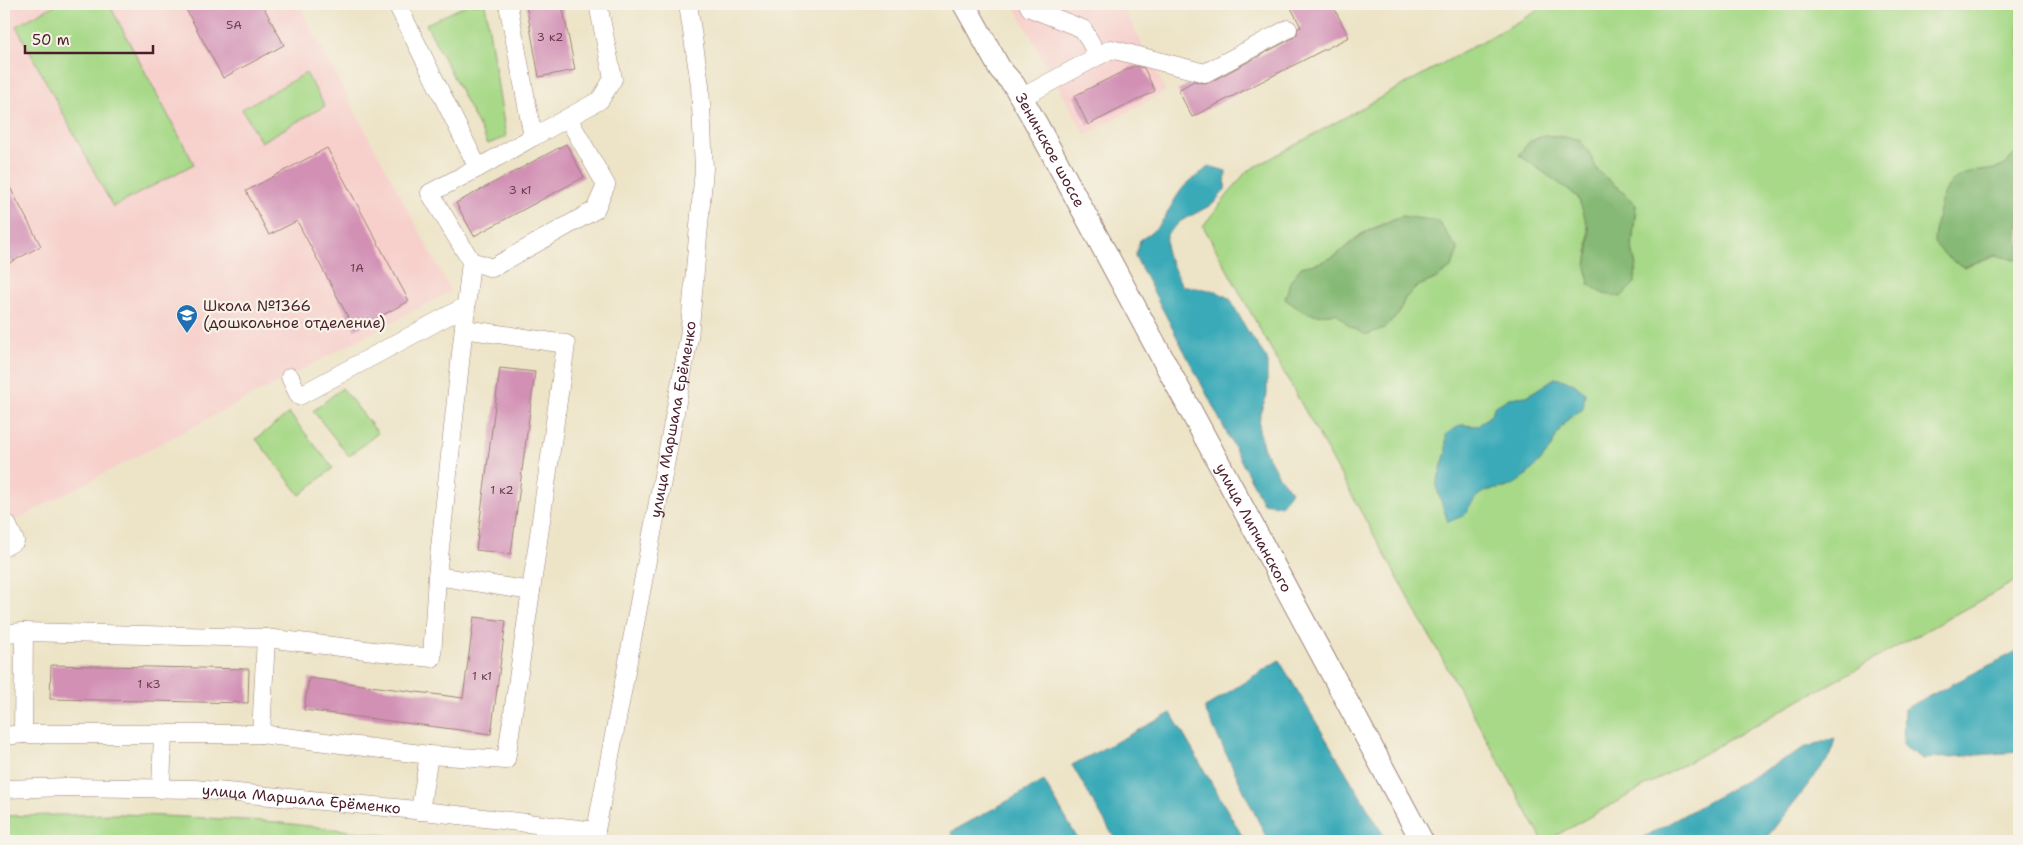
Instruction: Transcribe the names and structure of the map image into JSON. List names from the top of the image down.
{
  "streets": {
    "main road": ["Зенинское шоссе", "улица Липчанского"],
    "street": ["улица Маршала Ерёменко"]
  },
  "crossings": [
    ["Зенинское шоссе", "улица Липчанского"]
  ],
  "places": {
    "school or university": ["Школа №1366 (дошкольное отделение)"]
  },
  "house_numbers": [
    "5А",
    "3 к2",
    "3 к1",
    "1А",
    "1 к2",
    "1 к1",
    "1 к3"
  ],
  "scale_bar": "50 m"
}
